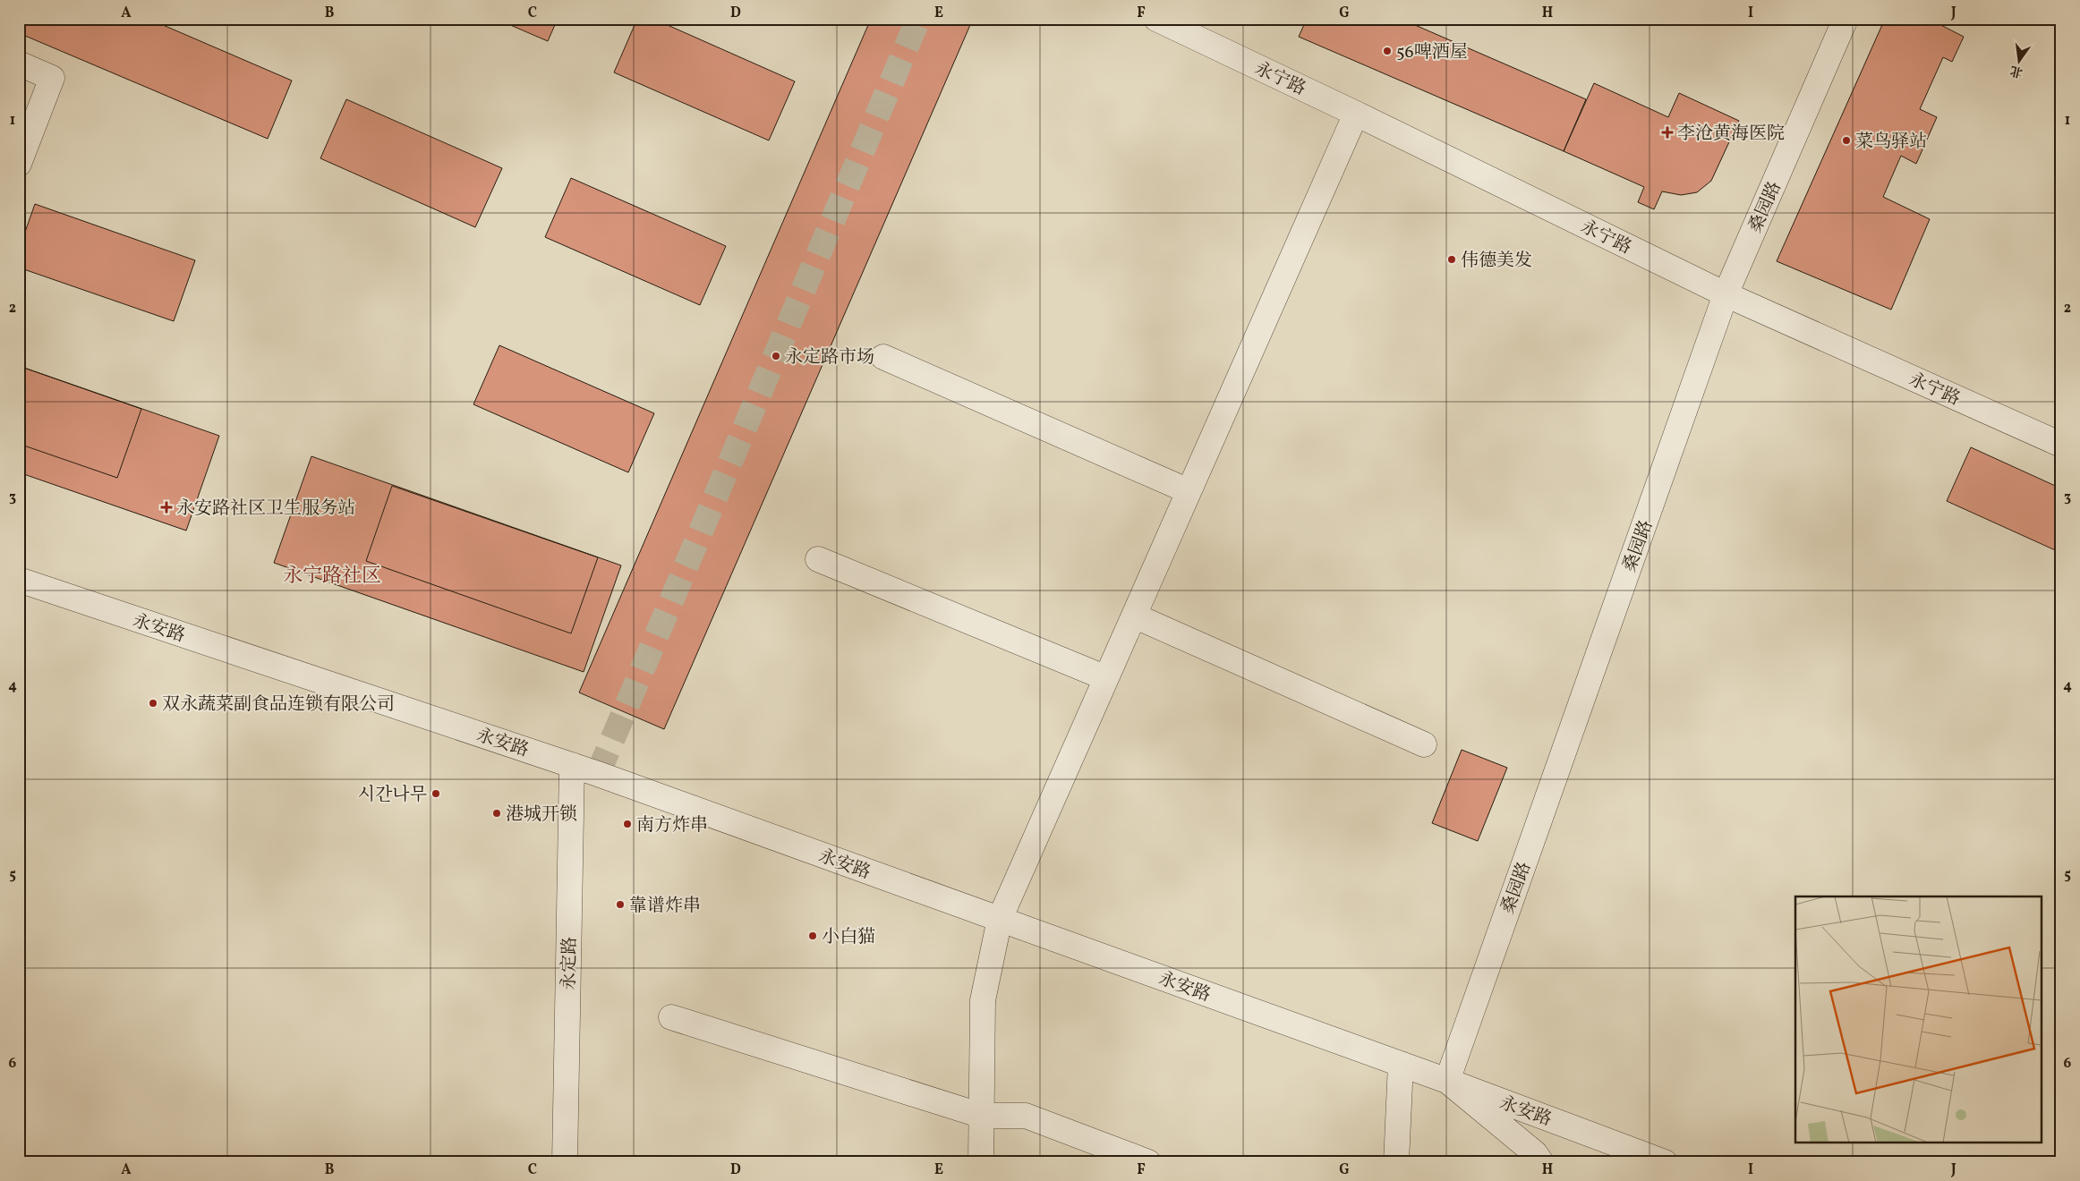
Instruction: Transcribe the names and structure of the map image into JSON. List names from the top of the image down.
{
  "streets": {
    "street": [
      "永宁路",
      "桑园路",
      "永安路",
      "永定路"
    ]
  },
  "crossings": [
    ["永宁路", "桑园路"],
    ["桑园路", "永安路"],
    ["永安路", "永定路"]
  ],
  "districts": ["永宁路社区"],
  "places": {
    "other": [
      "56啤酒屋",
      "菜鸟驿站",
      "伟德美发",
      "永定路市场",
      "双永蔬菜副食品连锁有限公司",
      "시간나무",
      "港城开锁",
      "南方炸串",
      "靠谱炸串",
      "小白猫"
    ],
    "health": ["李沧黄海医院", "永安路社区卫生服务站"]
  },
  "north": "bottom",
  "grid": {
    "columns": [
      "A",
      "B",
      "C",
      "D",
      "E",
      "F",
      "G",
      "H",
      "I",
      "J"
    ],
    "rows": [
      "1",
      "2",
      "3",
      "4",
      "5",
      "6"
    ]
  }
}
